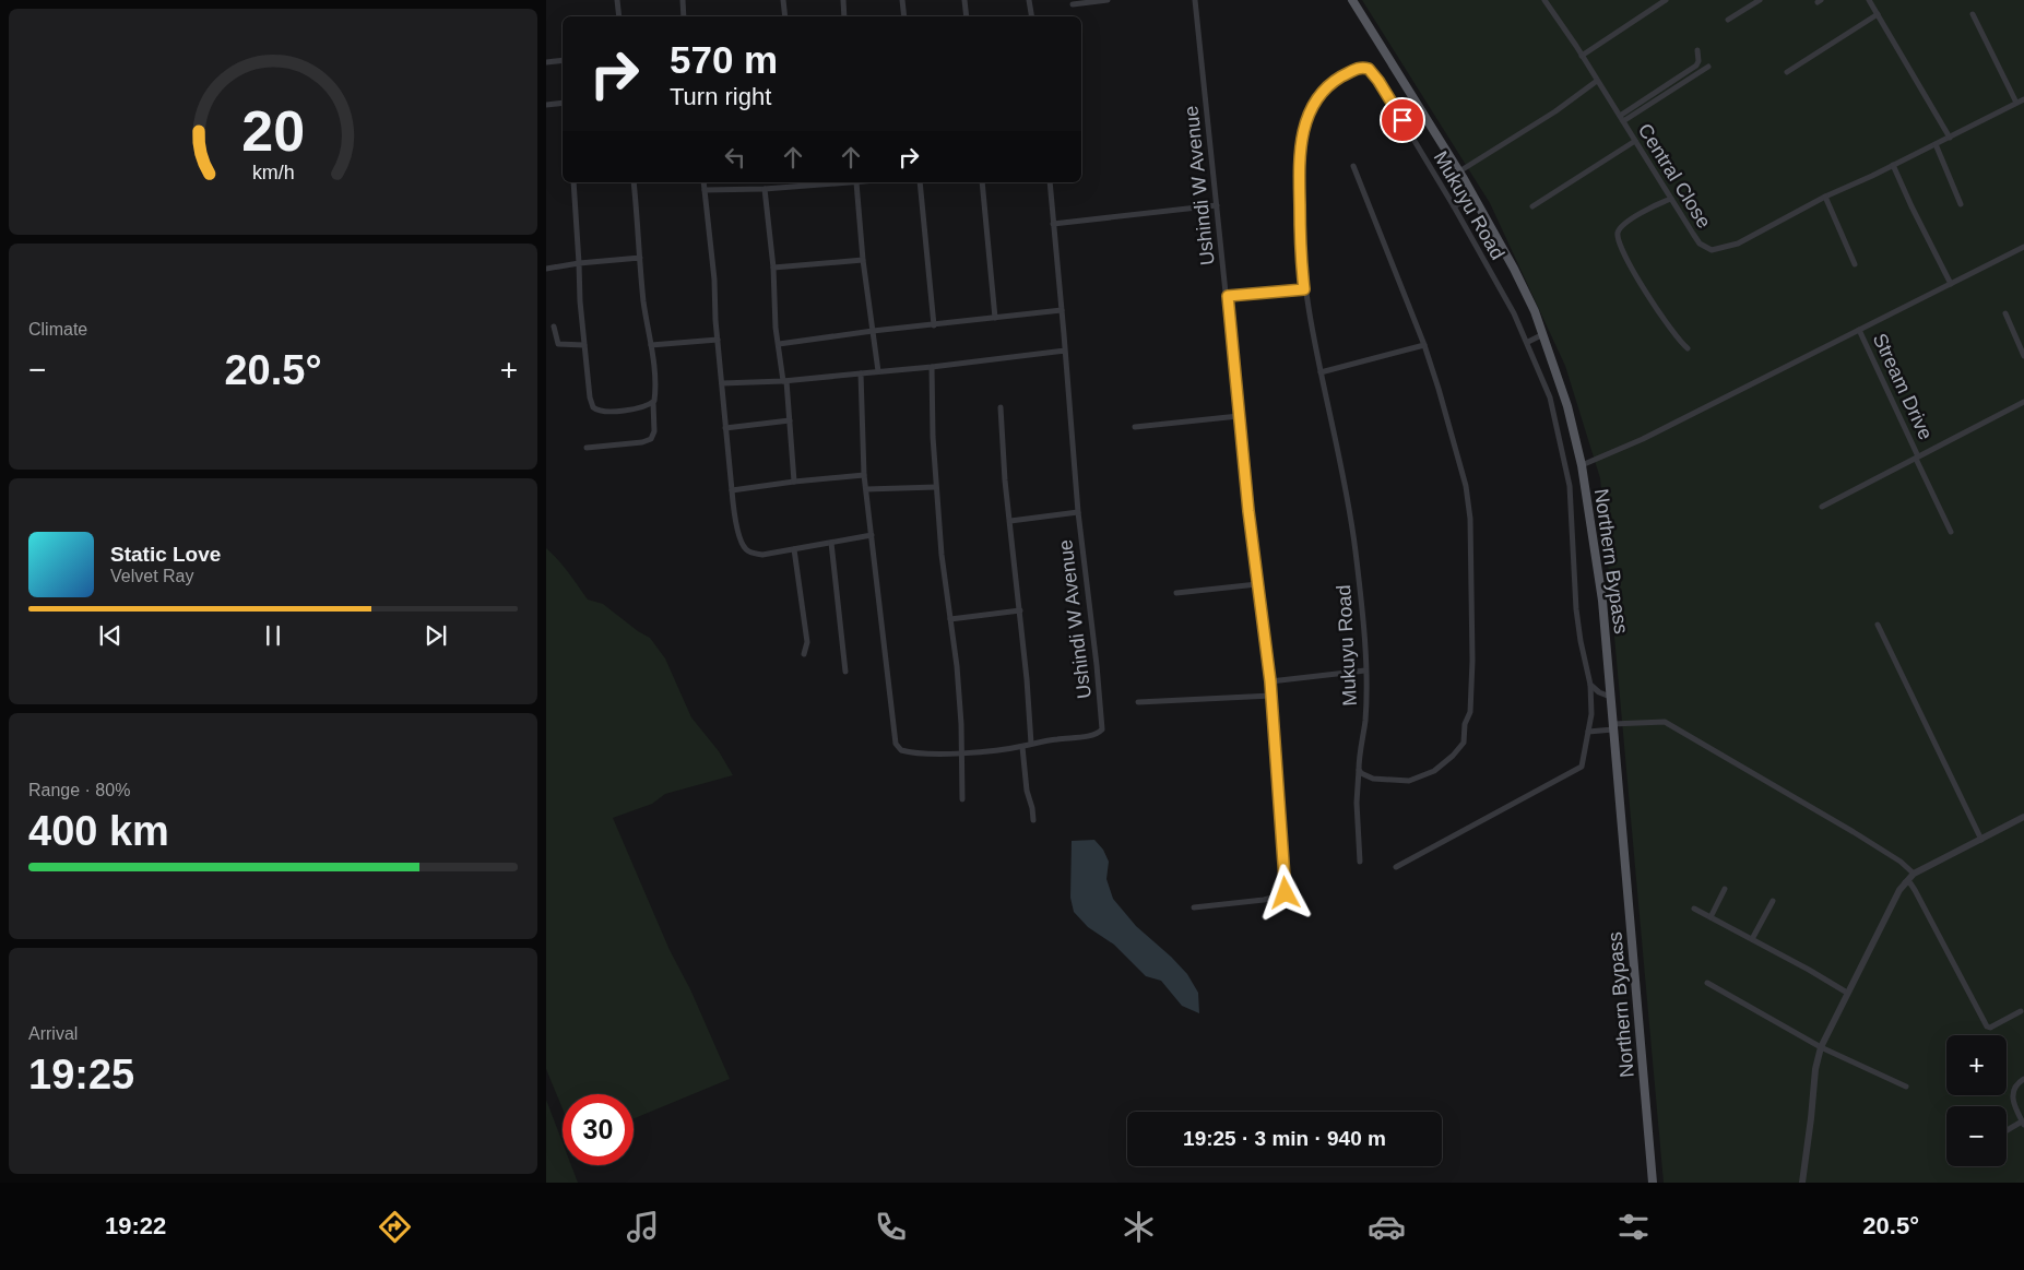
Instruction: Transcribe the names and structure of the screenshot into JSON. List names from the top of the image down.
{
  "streets": {
    "main road": ["Northern Bypass"],
    "street": [
      "Central Close",
      "Ushindi W Avenue",
      "Mukuyu Road",
      "Stream Drive"
    ]
  },
  "page": {
    "turn": ["570 m", "Turn right"],
    "tile": [
      "Climate",
      ["Range · 80%", "400 km"],
      ["Arrival", "19:25"]
    ],
    "heat": ["−", "20.5°", "+"],
    "song": ["Static Love", "Velvet Ray"],
    "map_buttons": ["+", "−"],
    "limit": "30",
    "trip": "19:25 · 3 min · 940 m",
    "tabs": ["19:22", "20.5°"],
    "gauge": ["20", "km/h"]
  }
}
